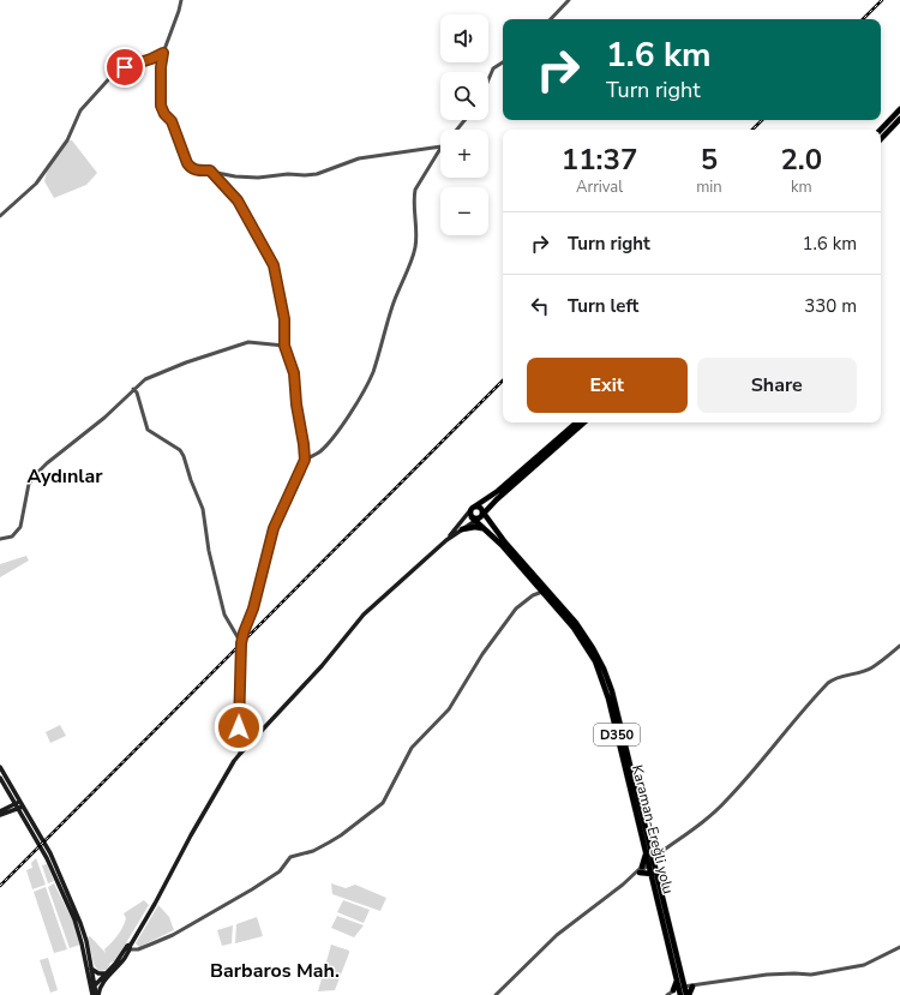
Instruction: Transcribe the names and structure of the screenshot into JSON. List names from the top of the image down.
{
  "streets": {
    "highway": ["D350", "Karaman-Ereğli yolu"]
  },
  "crossings": [
    ["D350", "Karaman-Ereğli yolu"]
  ],
  "districts": ["Aydınlar", "Barbaros Mah."],
  "page": {
    "map_buttons": ["+", "−"],
    "turn": ["1.6 km", "Turn right"],
    "eta": [
      "11:37",
      "Arrival",
      "5",
      "min",
      "2.0",
      "km"
    ],
    "list": [
      {
        "name": "Turn right",
        "value": "1.6 km"
      },
      {
        "name": "Turn left",
        "value": "330 m"
      }
    ],
    "buttons": ["Exit", "Share"]
  }
}
